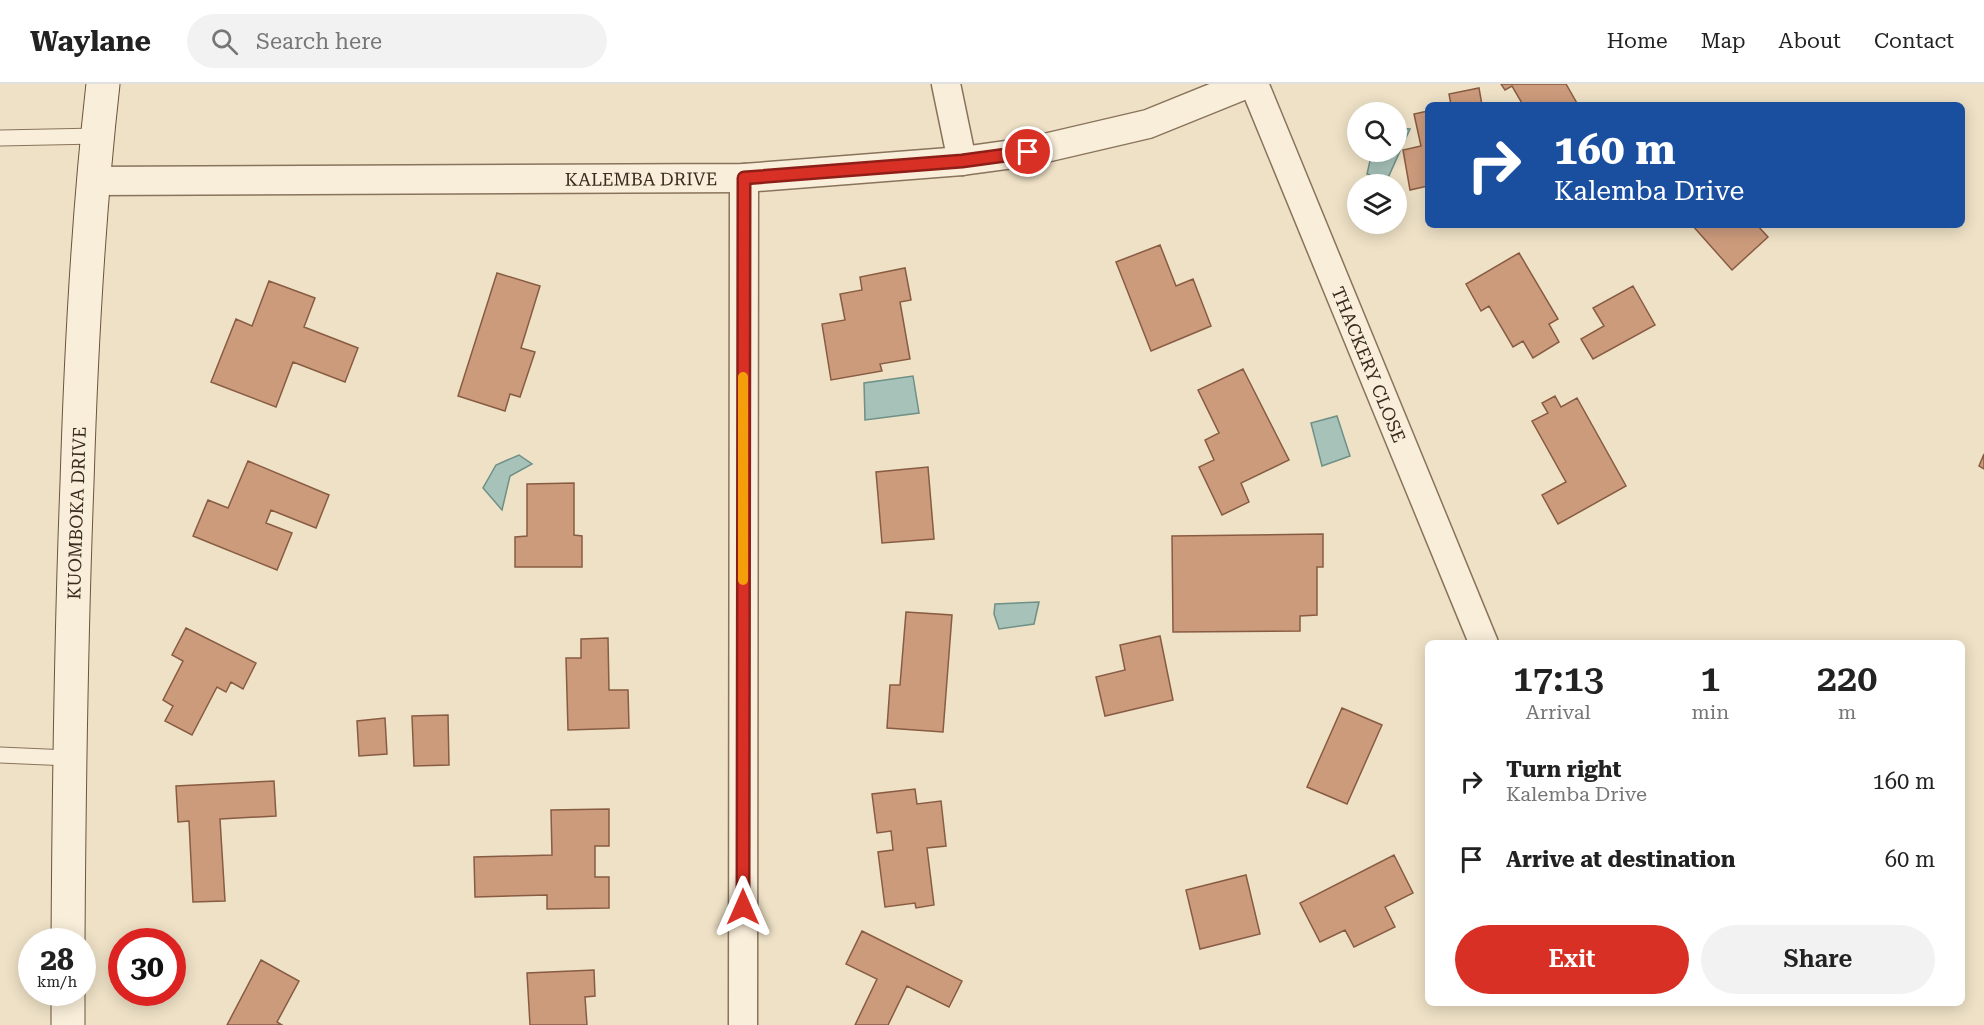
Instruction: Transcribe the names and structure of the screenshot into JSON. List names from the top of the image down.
{
  "streets": {
    "main road": ["KUOMBOKA DRIVE"],
    "street": ["KALEMBA DRIVE", "THACKERY CLOSE"]
  },
  "crossings": [
    ["KALEMBA DRIVE", "KUOMBOKA DRIVE"]
  ],
  "page": {
    "header": "Waylane",
    "search": "Search here",
    "nav": [
      "Home",
      "Map",
      "About",
      "Contact"
    ],
    "turn": ["160 m", "Kalemba Drive"],
    "eta": [
      "17:13",
      "Arrival",
      "1",
      "min",
      "220",
      "m"
    ],
    "list": [
      {
        "name": "Turn right",
        "note": "Kalemba Drive",
        "value": "160 m"
      },
      {
        "name": "Arrive at destination",
        "value": "60 m"
      }
    ],
    "buttons": ["Exit", "Share"],
    "speed": "28 km/h",
    "limit": "30"
  }
}
